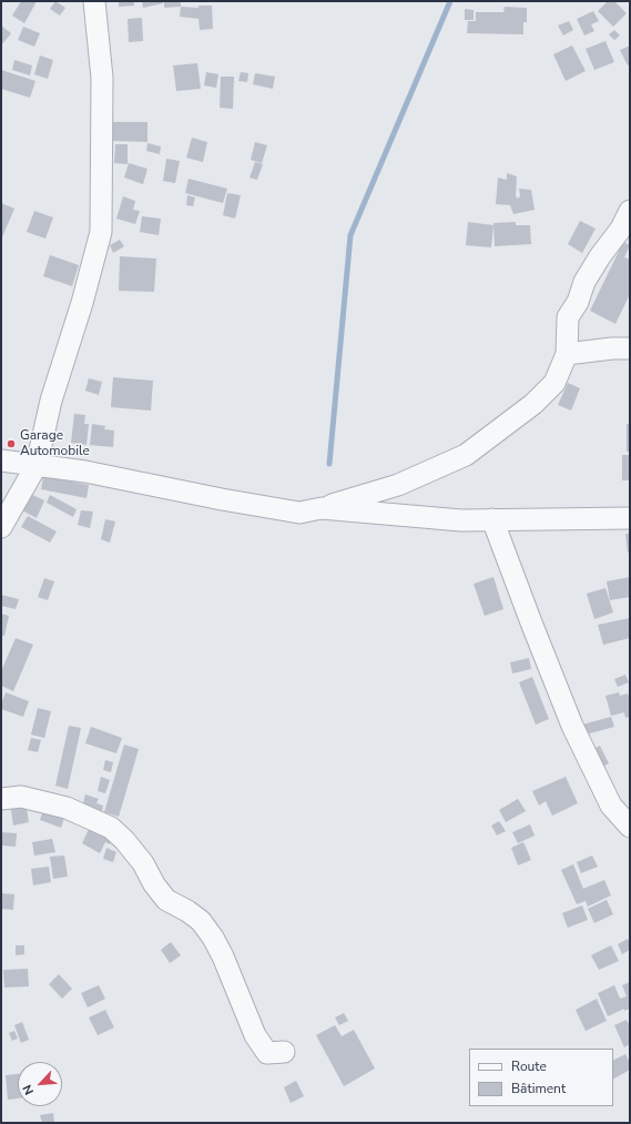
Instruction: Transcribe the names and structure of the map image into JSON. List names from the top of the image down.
{
  "places": ["Garage Automobile"],
  "legend": ["Route", "Bâtiment"],
  "north": "bottom left"
}
